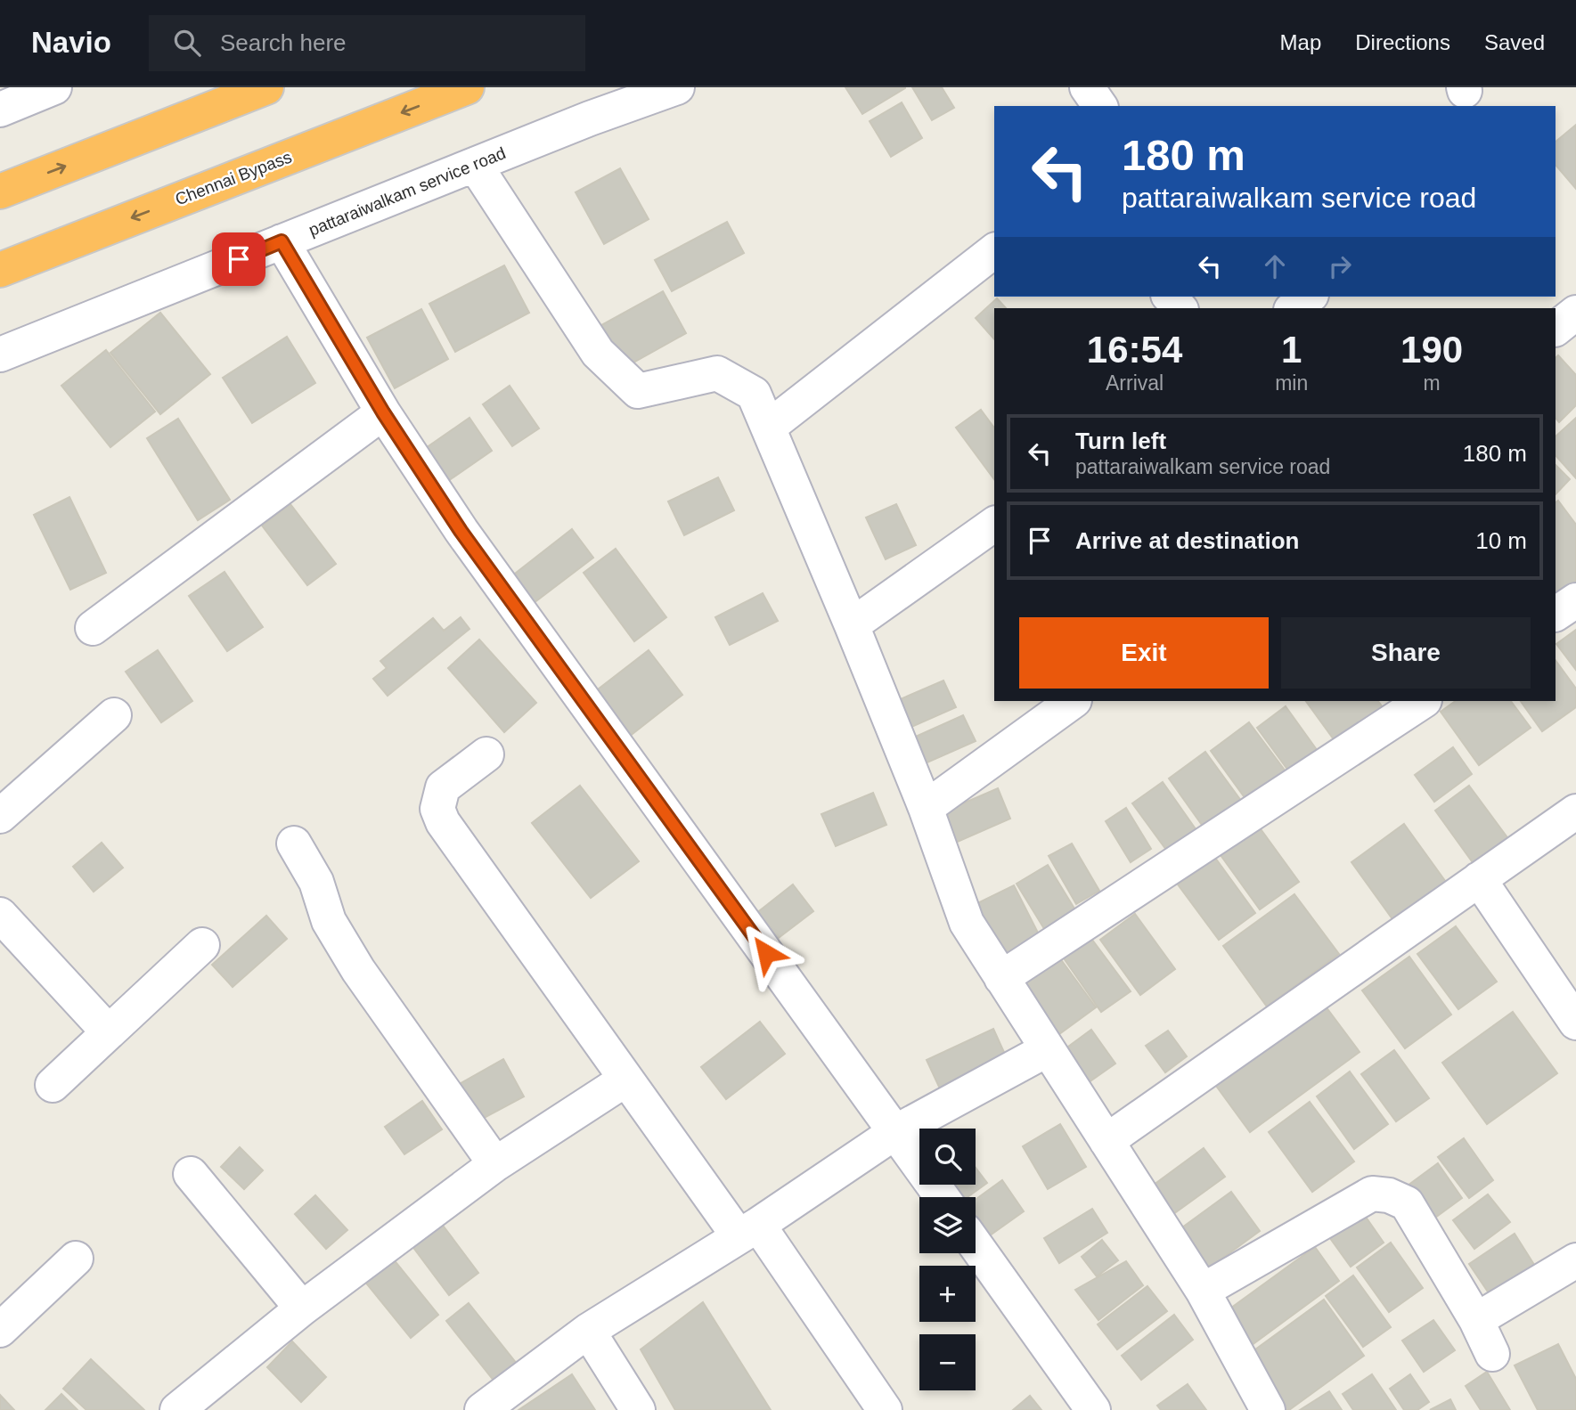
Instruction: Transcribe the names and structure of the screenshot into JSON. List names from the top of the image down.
{
  "streets": {
    "highway": ["Chennai Bypass"],
    "street": ["pattaraiwalkam service road"]
  },
  "page": {
    "header": "Navio",
    "search": "Search here",
    "nav": ["Map", "Directions", "Saved"],
    "turn": ["180 m", "pattaraiwalkam service road"],
    "eta": [
      "16:54",
      "Arrival",
      "1",
      "min",
      "190",
      "m"
    ],
    "list": [
      {
        "name": "Turn left",
        "note": "pattaraiwalkam service road",
        "value": "180 m"
      },
      {
        "name": "Arrive at destination",
        "value": "10 m"
      }
    ],
    "buttons": ["Exit", "Share"],
    "map_buttons": ["+", "−"]
  }
}
